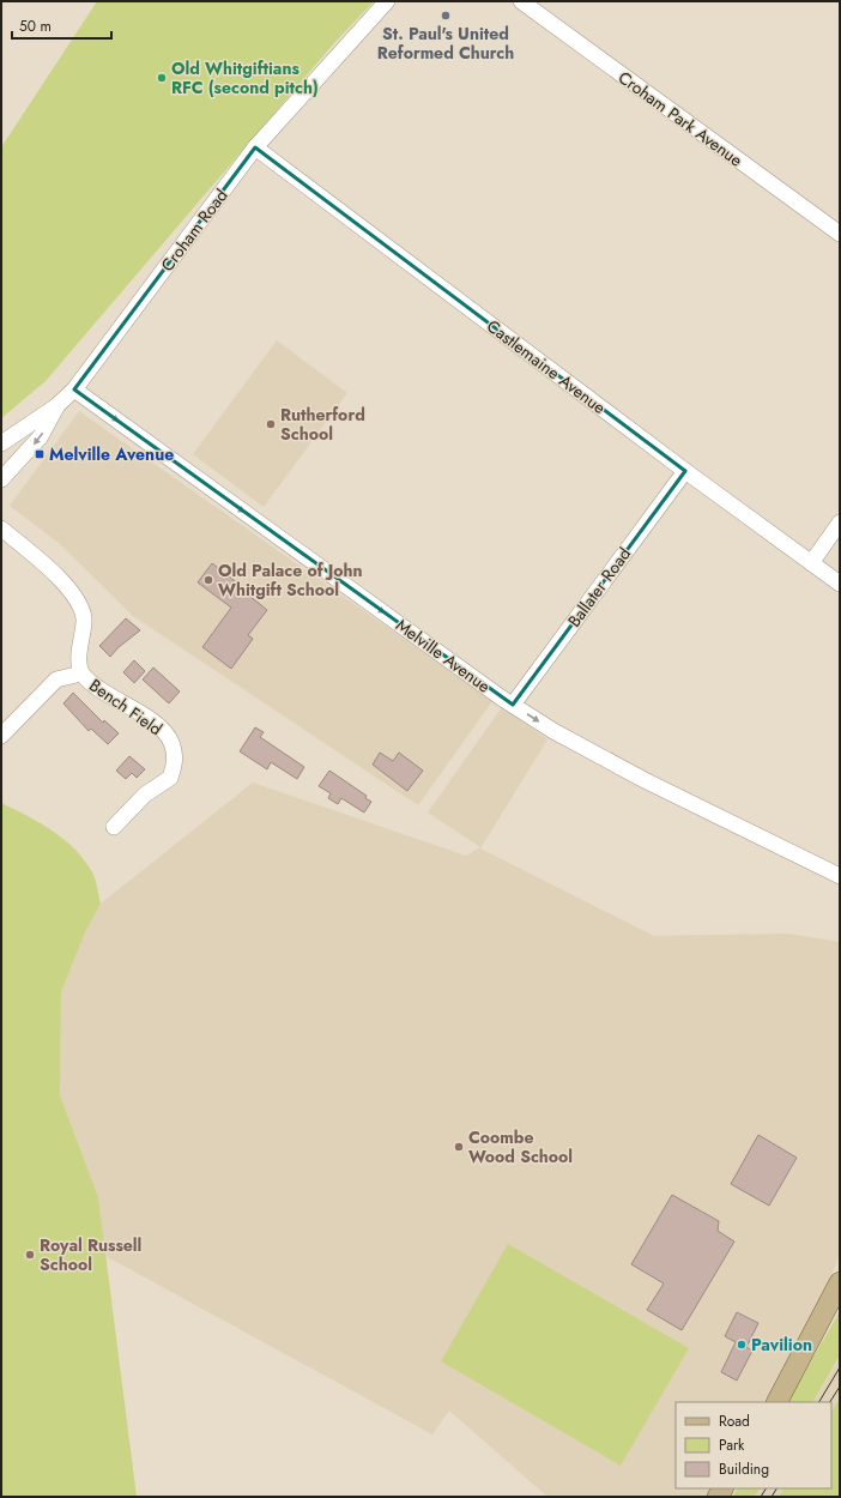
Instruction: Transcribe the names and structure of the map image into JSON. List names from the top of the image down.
{
  "streets": {
    "street": [
      "Croham Park Avenue",
      "Croham Road",
      "Castlemaine Avenue",
      "Ballater Road",
      "Melville Avenue",
      "Bench Field"
    ]
  },
  "crossings": [
    ["Croham Road", "Castlemaine Avenue"],
    ["Croham Road", "Melville Avenue"],
    ["Castlemaine Avenue", "Ballater Road"],
    ["Ballater Road", "Melville Avenue"]
  ],
  "one_way": ["Melville Avenue"],
  "places": {
    "other": [
      "St. Paul's United Reformed Church",
      "Old Whitgiftians RFC (second pitch)",
      "Rutherford School",
      "Old Palace of John Whitgift School",
      "Coombe Wood School",
      "Royal Russell School",
      "Pavilion"
    ],
    "transit": ["Melville Avenue"]
  },
  "legend": ["Road", "Park", "Building"],
  "scale_bar": "50 m"
}
